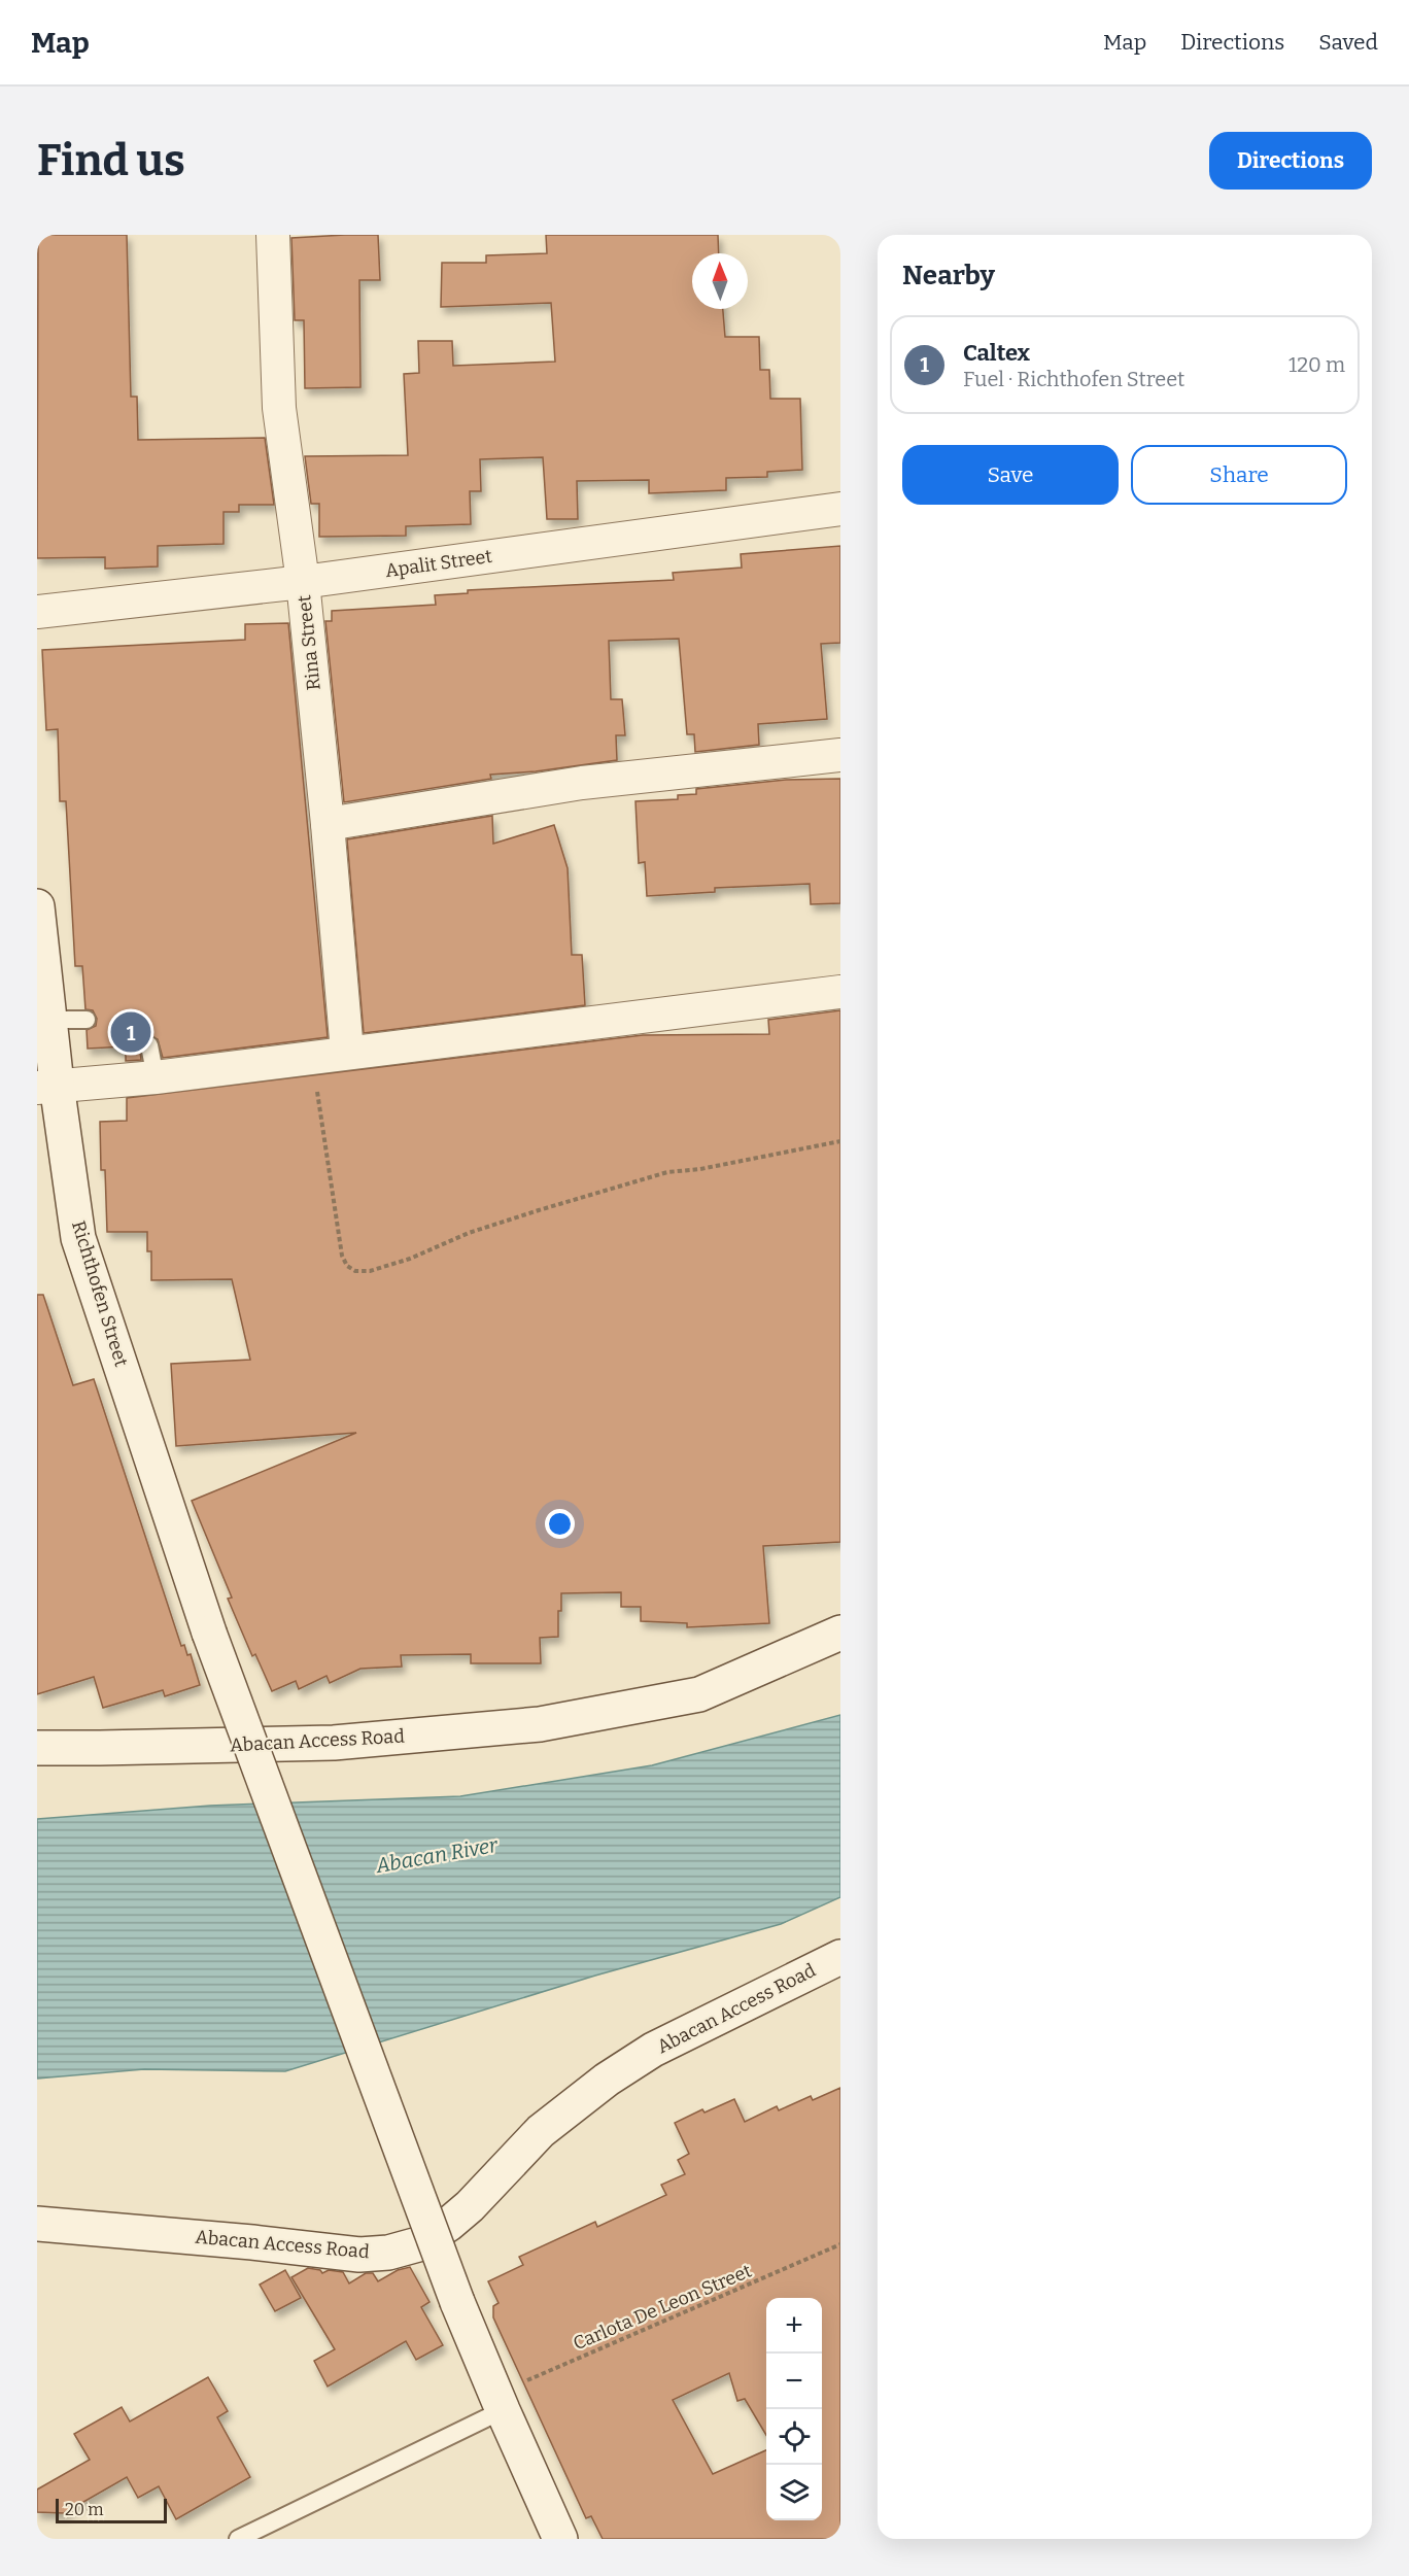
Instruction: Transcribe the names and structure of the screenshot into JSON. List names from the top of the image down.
{
  "streets": {
    "street": [
      "Apalit Street",
      "Rina Street",
      "Richthofen Street",
      "Abacan Access Road"
    ],
    "path": ["Carlota De Leon Street"]
  },
  "crossings": [
    ["Apalit Street", "Rina Street"],
    ["Richthofen Street", "Carlota De Leon Street"]
  ],
  "water": ["Abacan River"],
  "scale_bar": "20 m",
  "north": "top",
  "page": {
    "header": "Map",
    "nav": ["Map", "Directions", "Saved"],
    "buttons": [
      "Directions",
      ["Save", "Share"]
    ],
    "title": "Find us",
    "heading": "Nearby",
    "list": [
      {
        "mark": "1",
        "name": "Caltex",
        "note": "Fuel · Richthofen Street",
        "value": "120 m"
      }
    ],
    "pins": "1",
    "map_buttons": ["+", "−"],
    "scale": "20 m"
  }
}
